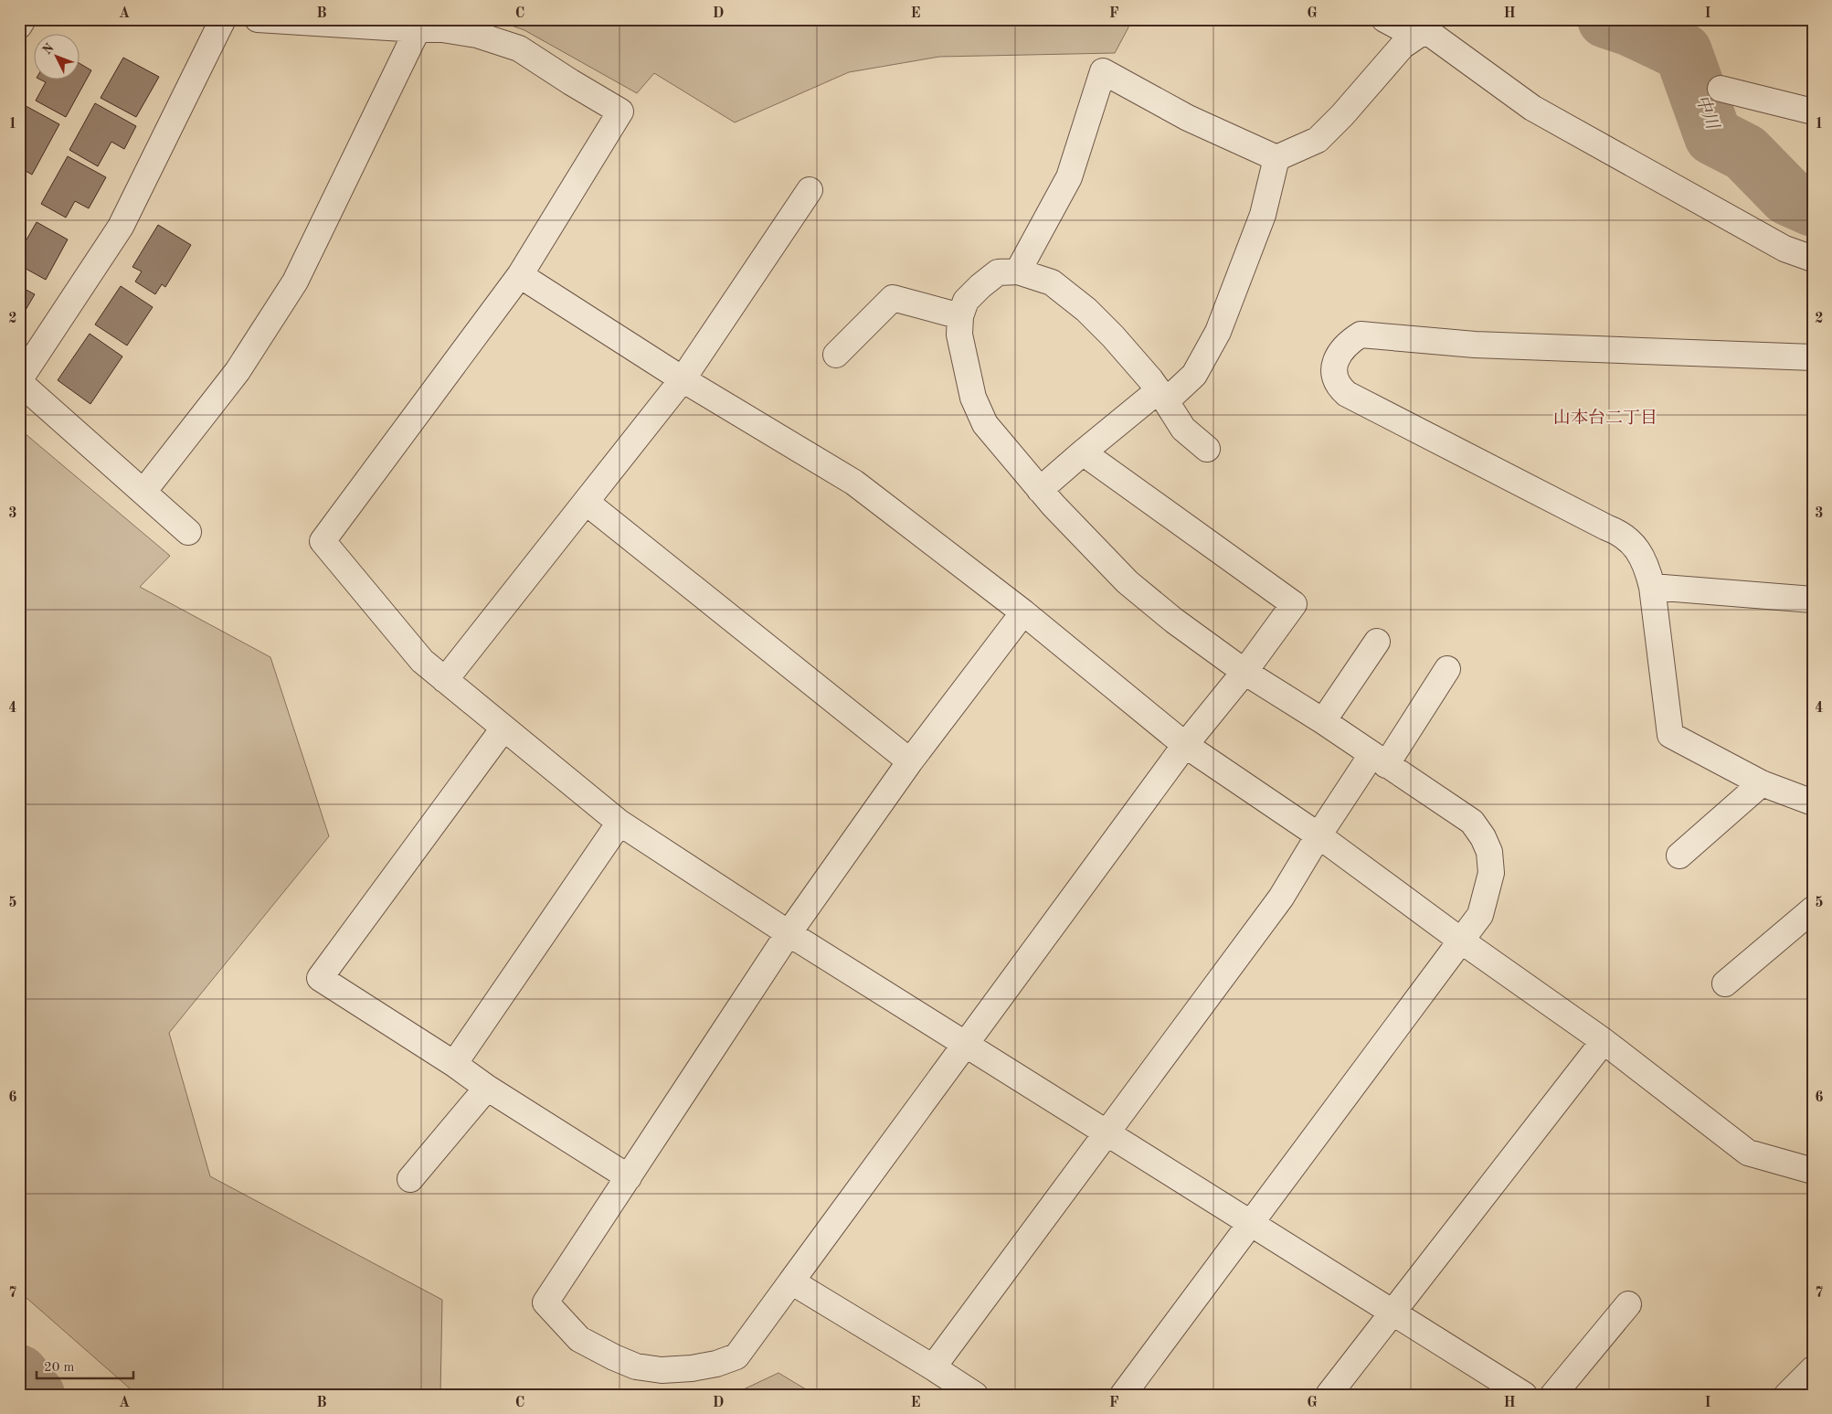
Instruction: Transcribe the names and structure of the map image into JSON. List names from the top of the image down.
{
  "districts": ["山本台二丁目"],
  "water": ["中川"],
  "scale_bar": "20 m",
  "north": "top left",
  "grid": {
    "columns": [
      "A",
      "B",
      "C",
      "D",
      "E",
      "F",
      "G",
      "H",
      "I"
    ],
    "rows": [
      "1",
      "2",
      "3",
      "4",
      "5",
      "6",
      "7"
    ]
  }
}
